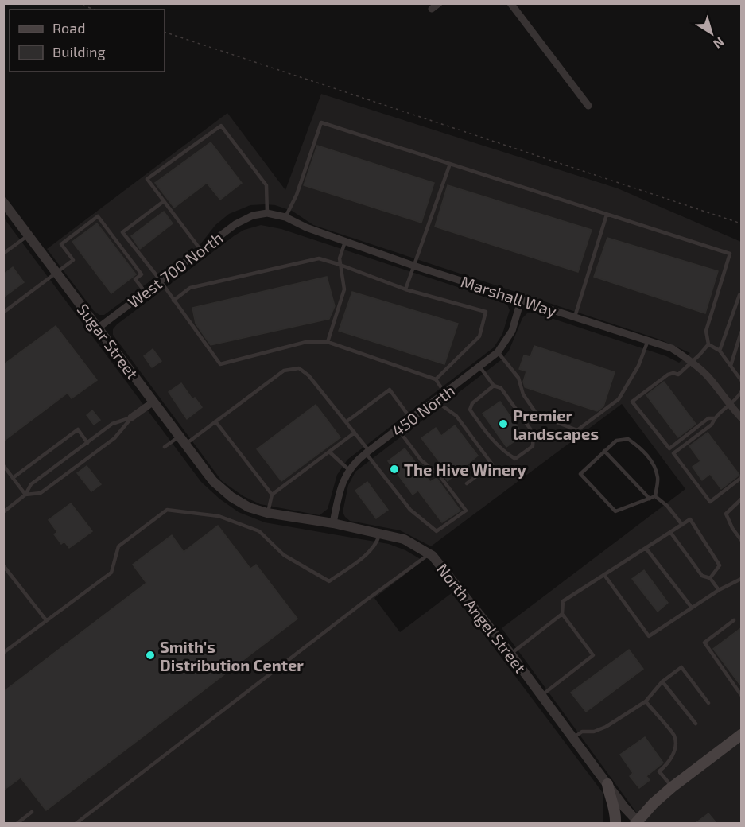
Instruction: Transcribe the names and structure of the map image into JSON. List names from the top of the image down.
{
  "streets": {
    "street": [
      "West 700 North",
      "Marshall Way",
      "Sugar Street",
      "450 North",
      "North Angel Street"
    ]
  },
  "crossings": [
    ["West 700 North", "Marshall Way"],
    ["West 700 North", "Sugar Street"],
    ["Marshall Way", "450 North"],
    ["Sugar Street", "North Angel Street"],
    ["450 North", "North Angel Street"]
  ],
  "places": ["Premier landscapes", "The Hive Winery", "Smith's Distribution Center"],
  "legend": ["Road", "Building"],
  "north": "bottom right"
}
